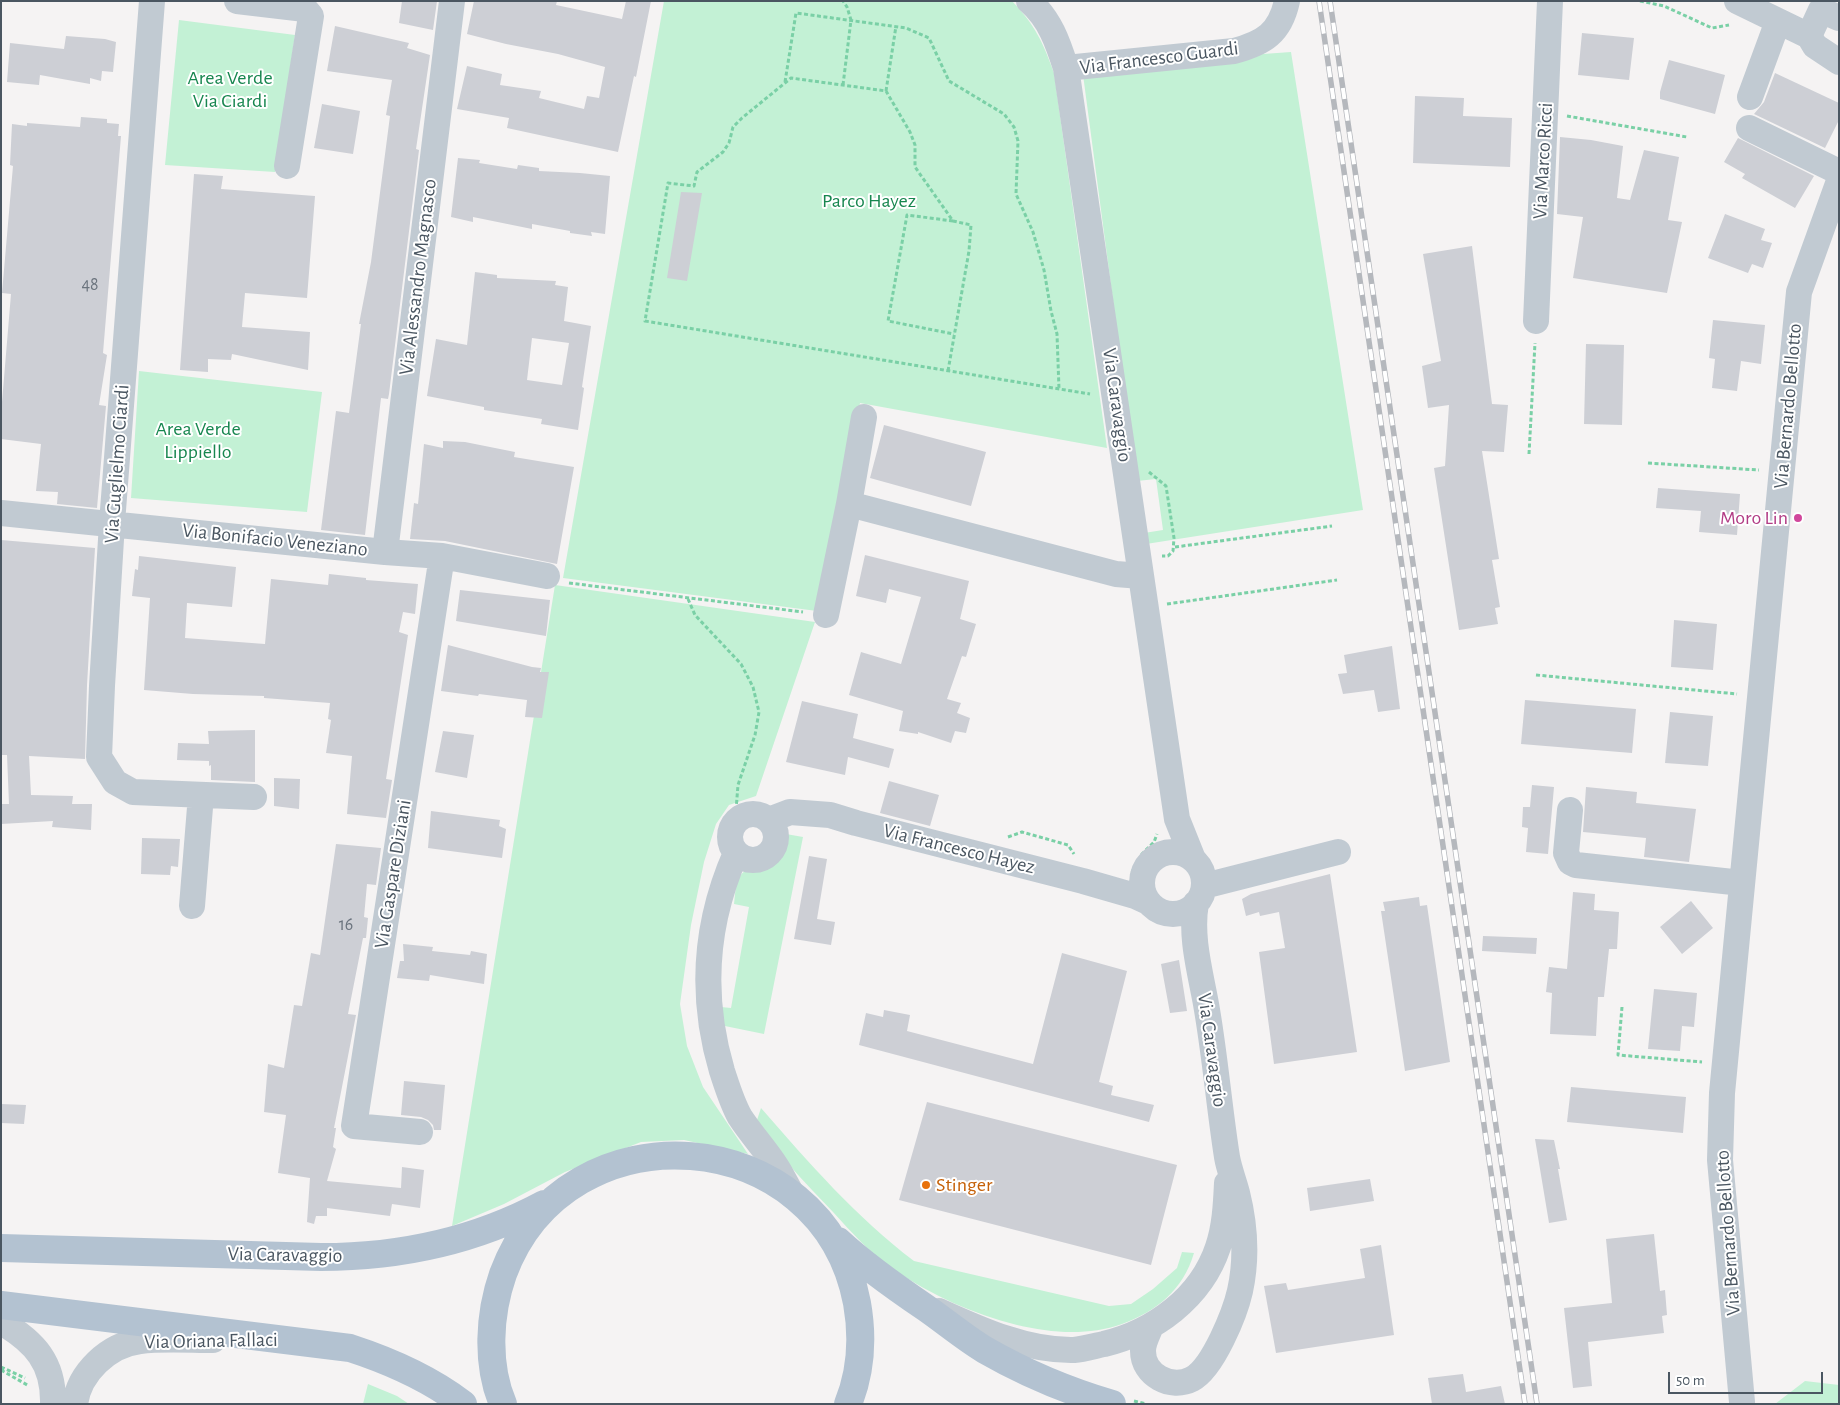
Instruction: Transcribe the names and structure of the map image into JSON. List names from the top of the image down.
{
  "streets": {
    "main road": ["Via Caravaggio"],
    "street": [
      "Via Francesco Guardi",
      "Via Marco Ricci",
      "Via Alessandro Magnasco",
      "Via Bernardo Bellotto",
      "Via Guglielmo Ciardi",
      "Via Bonifacio Veneziano",
      "Via Francesco Hayez",
      "Via Gaspare Diziani",
      "Via Oriana Fallaci"
    ]
  },
  "crossings": [
    ["Via Francesco Guardi", "Via Caravaggio"],
    ["Via Alessandro Magnasco", "Via Bonifacio Veneziano"],
    ["Via Caravaggio", "Via Francesco Hayez"],
    ["Via Guglielmo Ciardi", "Via Bonifacio Veneziano"],
    ["Via Bonifacio Veneziano", "Via Gaspare Diziani"]
  ],
  "parks": ["Area Verde Via Ciardi", "Parco Hayez", "Area Verde Lippiello"],
  "places": ["Moro Lin", "Stinger"],
  "house_numbers": ["48", "16"],
  "scale_bar": "50 m"
}
